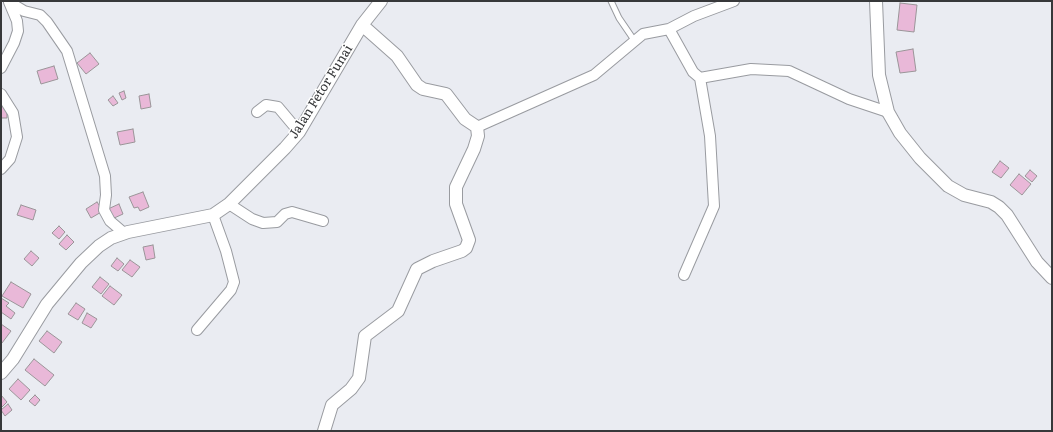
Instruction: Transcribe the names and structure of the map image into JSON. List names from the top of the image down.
{
  "streets": {
    "street": ["Jalan Fetor Funai"]
  }
}
